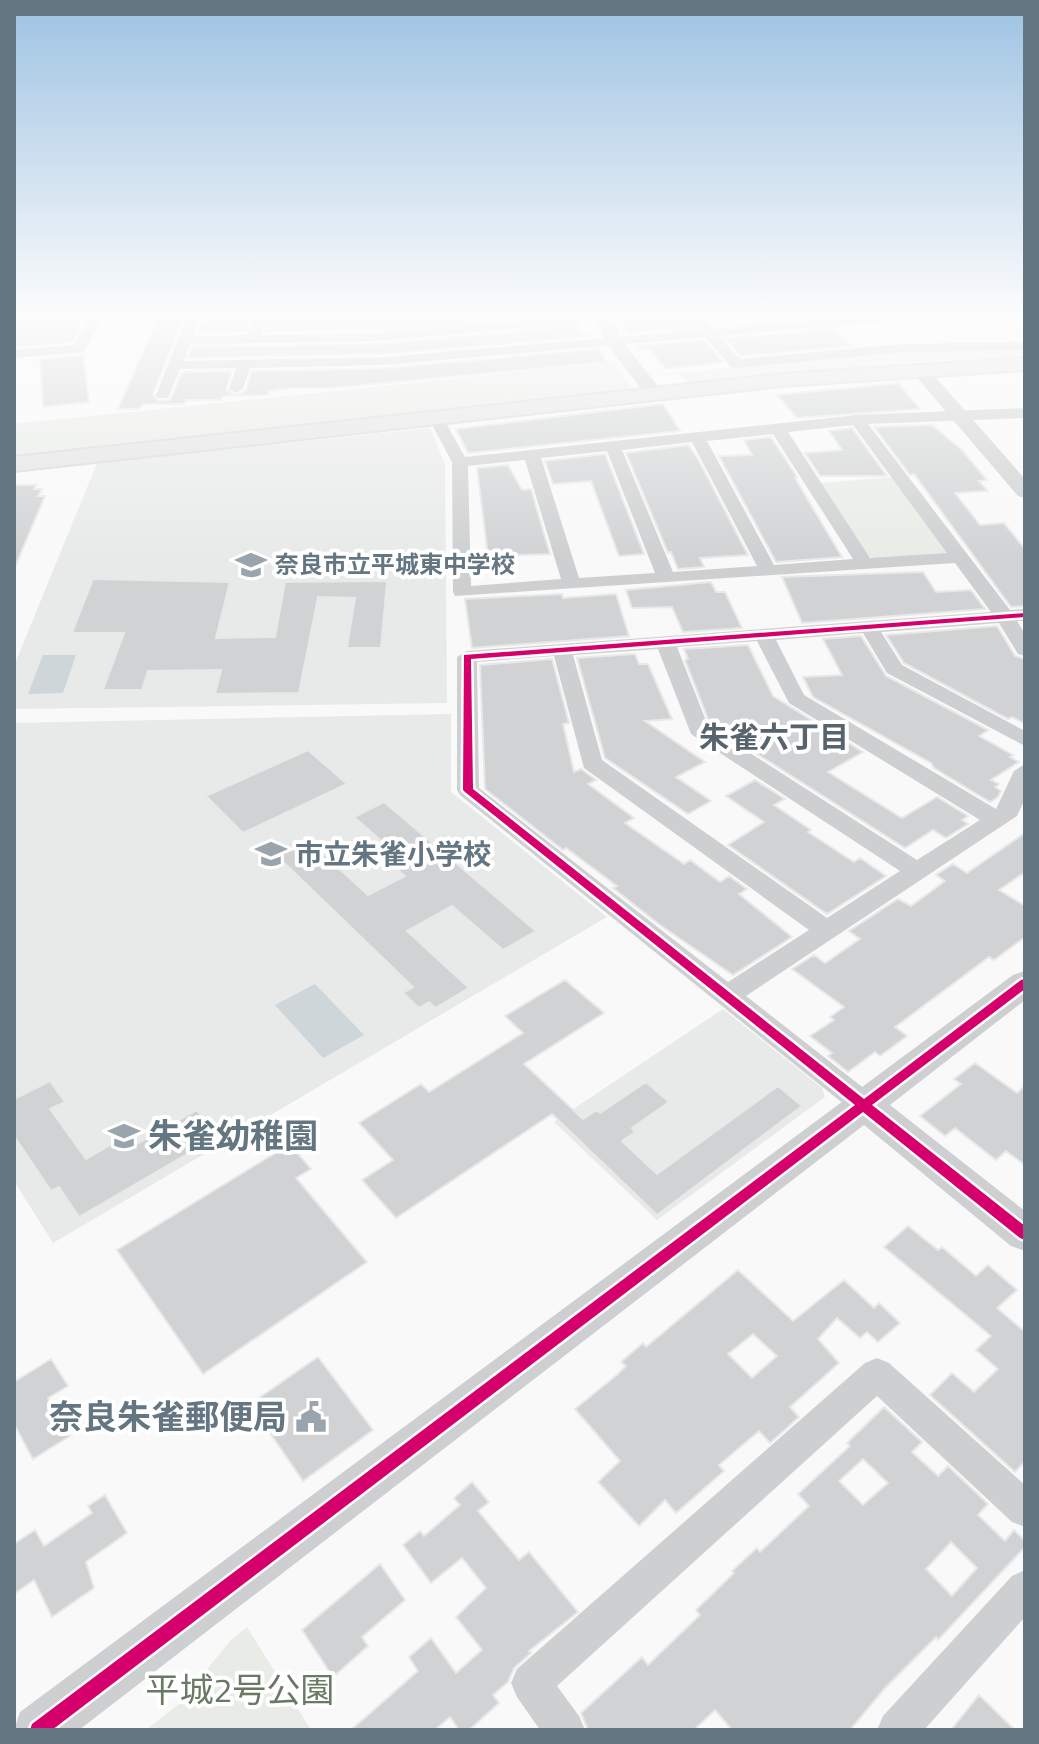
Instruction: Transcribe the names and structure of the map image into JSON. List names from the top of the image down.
{
  "districts": ["朱雀六丁目"],
  "parks": ["平城2号公園"],
  "places": {
    "school or university": ["奈良市立平城東中学校", "市立朱雀小学校", "朱雀幼稚園"],
    "public building": ["奈良朱雀郵便局"]
  }
}
